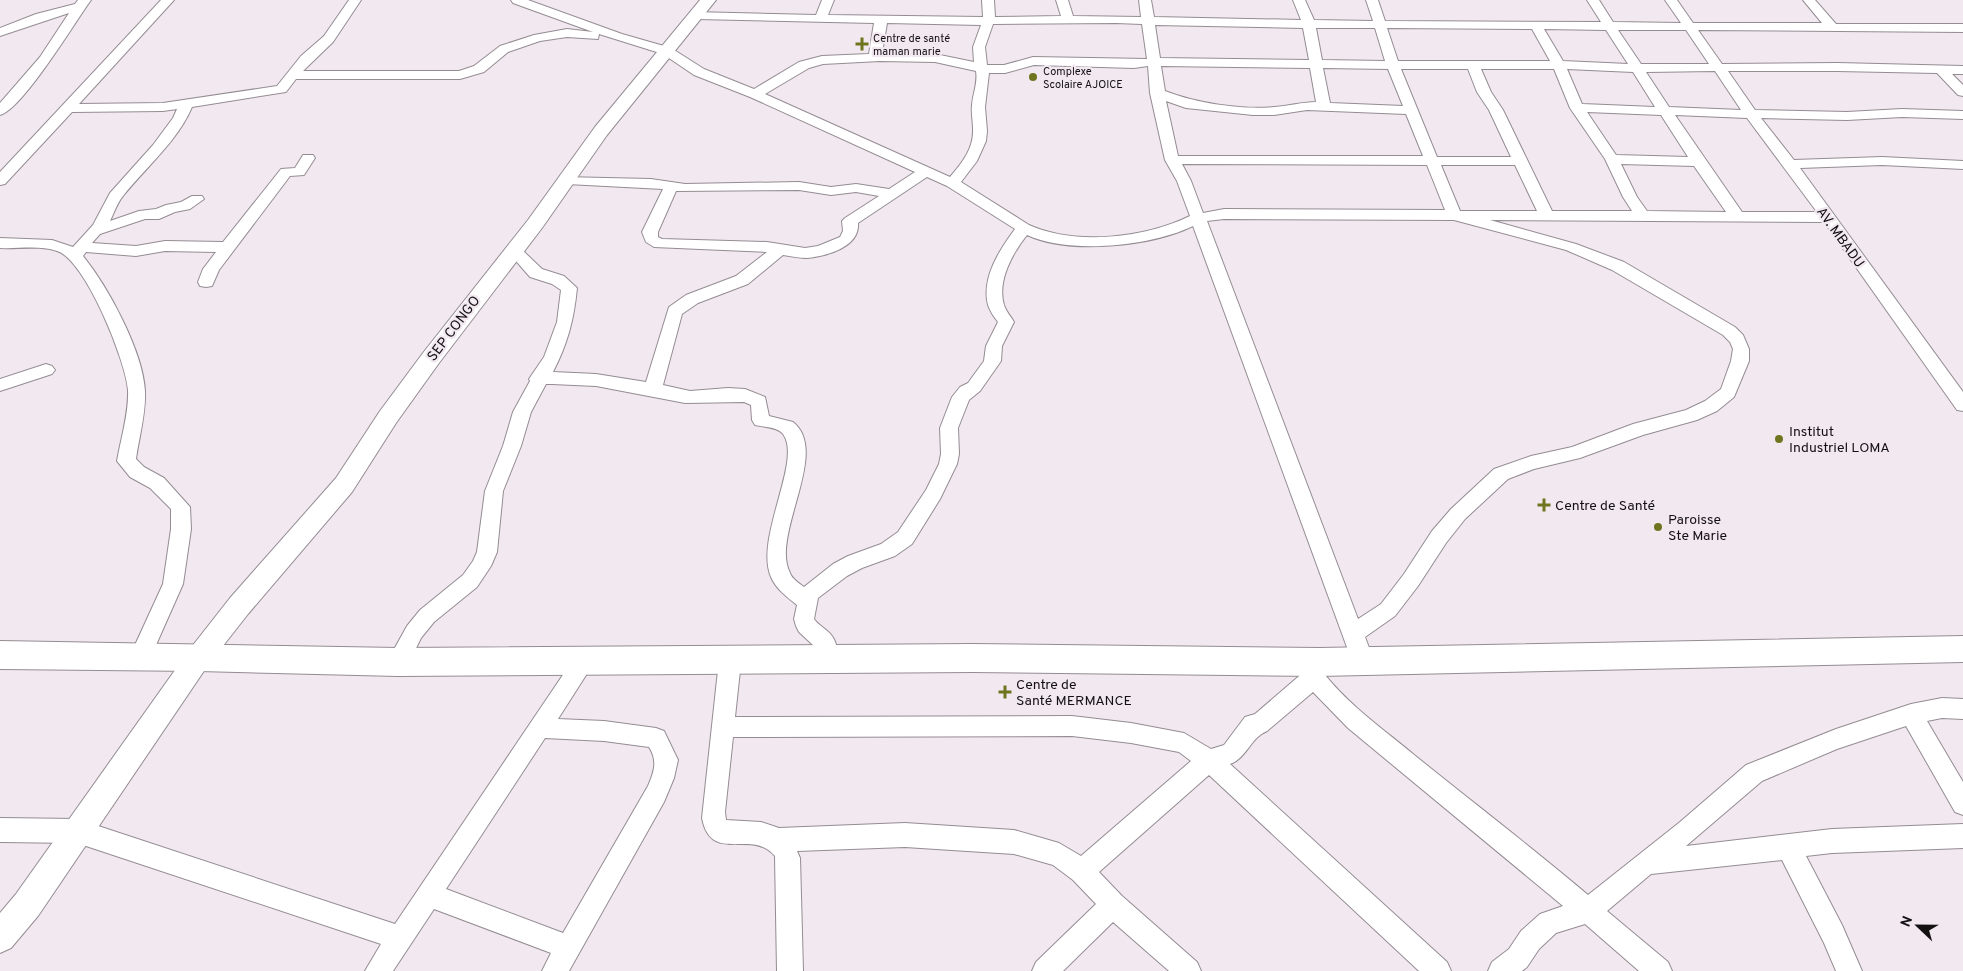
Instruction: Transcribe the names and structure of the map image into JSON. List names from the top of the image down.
{
  "streets": {
    "street": ["AV. MBADU", "SEP CONGO"]
  },
  "places": {
    "health": ["Centre de santé maman marie", "Centre de Santé", "Centre de Santé MERMANCE"],
    "other": ["Complexe Scolaire AJOICE", "Institut Industriel LOMA", "Paroisse Ste Marie"]
  },
  "north": "left"
}
